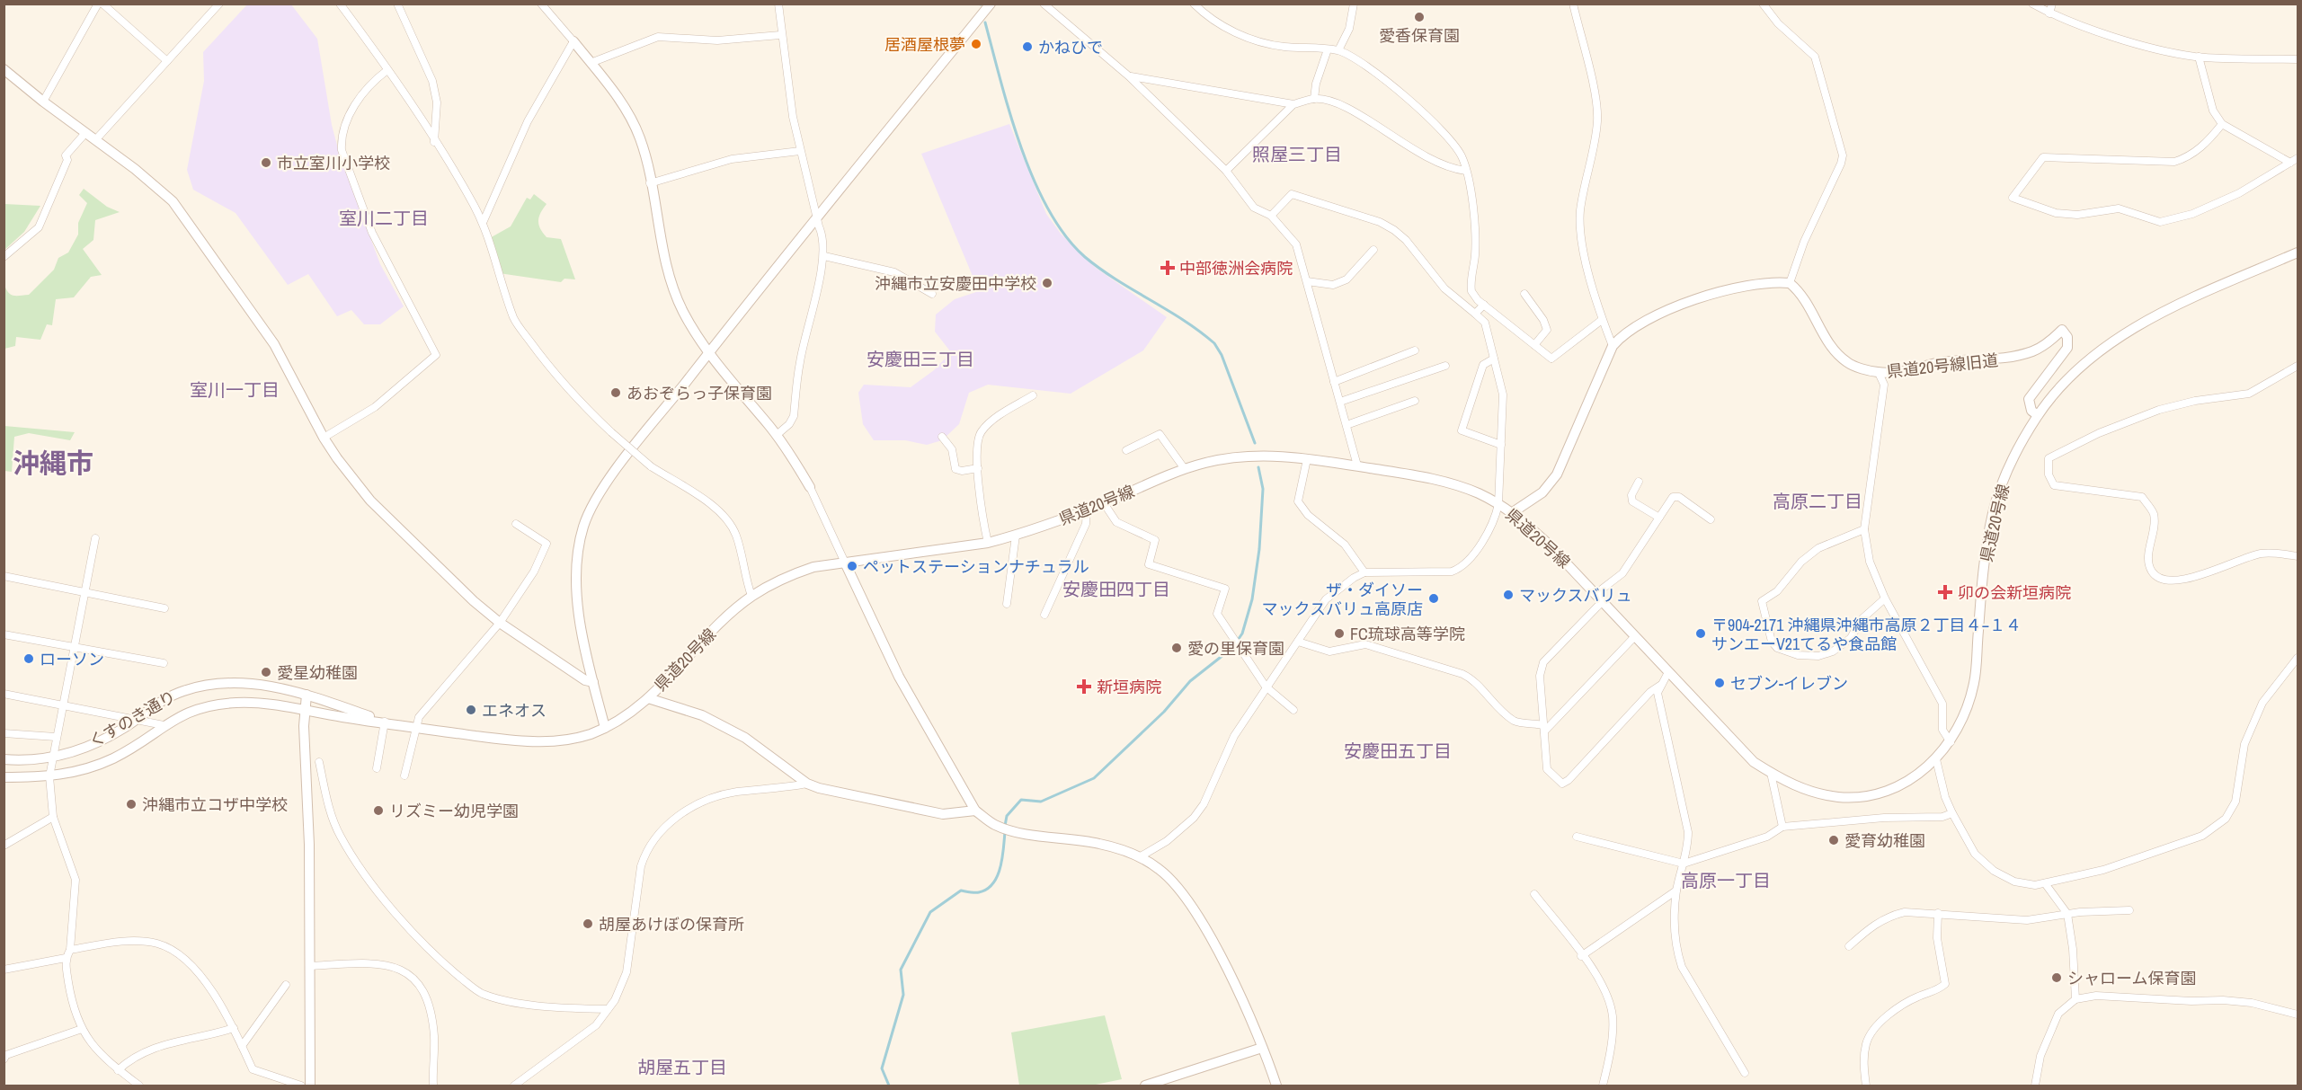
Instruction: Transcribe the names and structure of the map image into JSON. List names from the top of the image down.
{
  "streets": {
    "main road": ["県道20号線旧道", "県道20号線", "くすのき通り"]
  },
  "crossings": [
    ["県道20号線旧道", "県道20号線"],
    ["県道20号線", "くすのき通り"]
  ],
  "districts": [
    "照屋三丁目",
    "室川二丁目",
    "安慶田三丁目",
    "室川一丁目",
    "沖縄市",
    "高原二丁目",
    "安慶田四丁目",
    "安慶田五丁目",
    "高原一丁目",
    "胡屋五丁目"
  ],
  "places": {
    "other": [
      "愛香保育園",
      "居酒屋根夢",
      "かねひで",
      "市立室川小学校",
      "沖縄市立安慶田中学校",
      "あおぞらっ子保育園",
      "ペットステーションナチュラル",
      "マックスバリュ",
      "ザ・ダイソー マックスバリュ高原店",
      "FC琉球高等学院",
      "〒904-2171 沖縄県沖縄市高原２丁目４−１４ サンエーV21てるや食品館",
      "愛の里保育園",
      "ローソン",
      "愛星幼稚園",
      "セブン-イレブン",
      "エネオス",
      "沖縄市立コザ中学校",
      "リズミー幼児学園",
      "愛育幼稚園",
      "胡屋あけぼの保育所",
      "シャローム保育園"
    ],
    "health": ["中部徳洲会病院", "卯の会新垣病院", "新垣病院"]
  }
}
